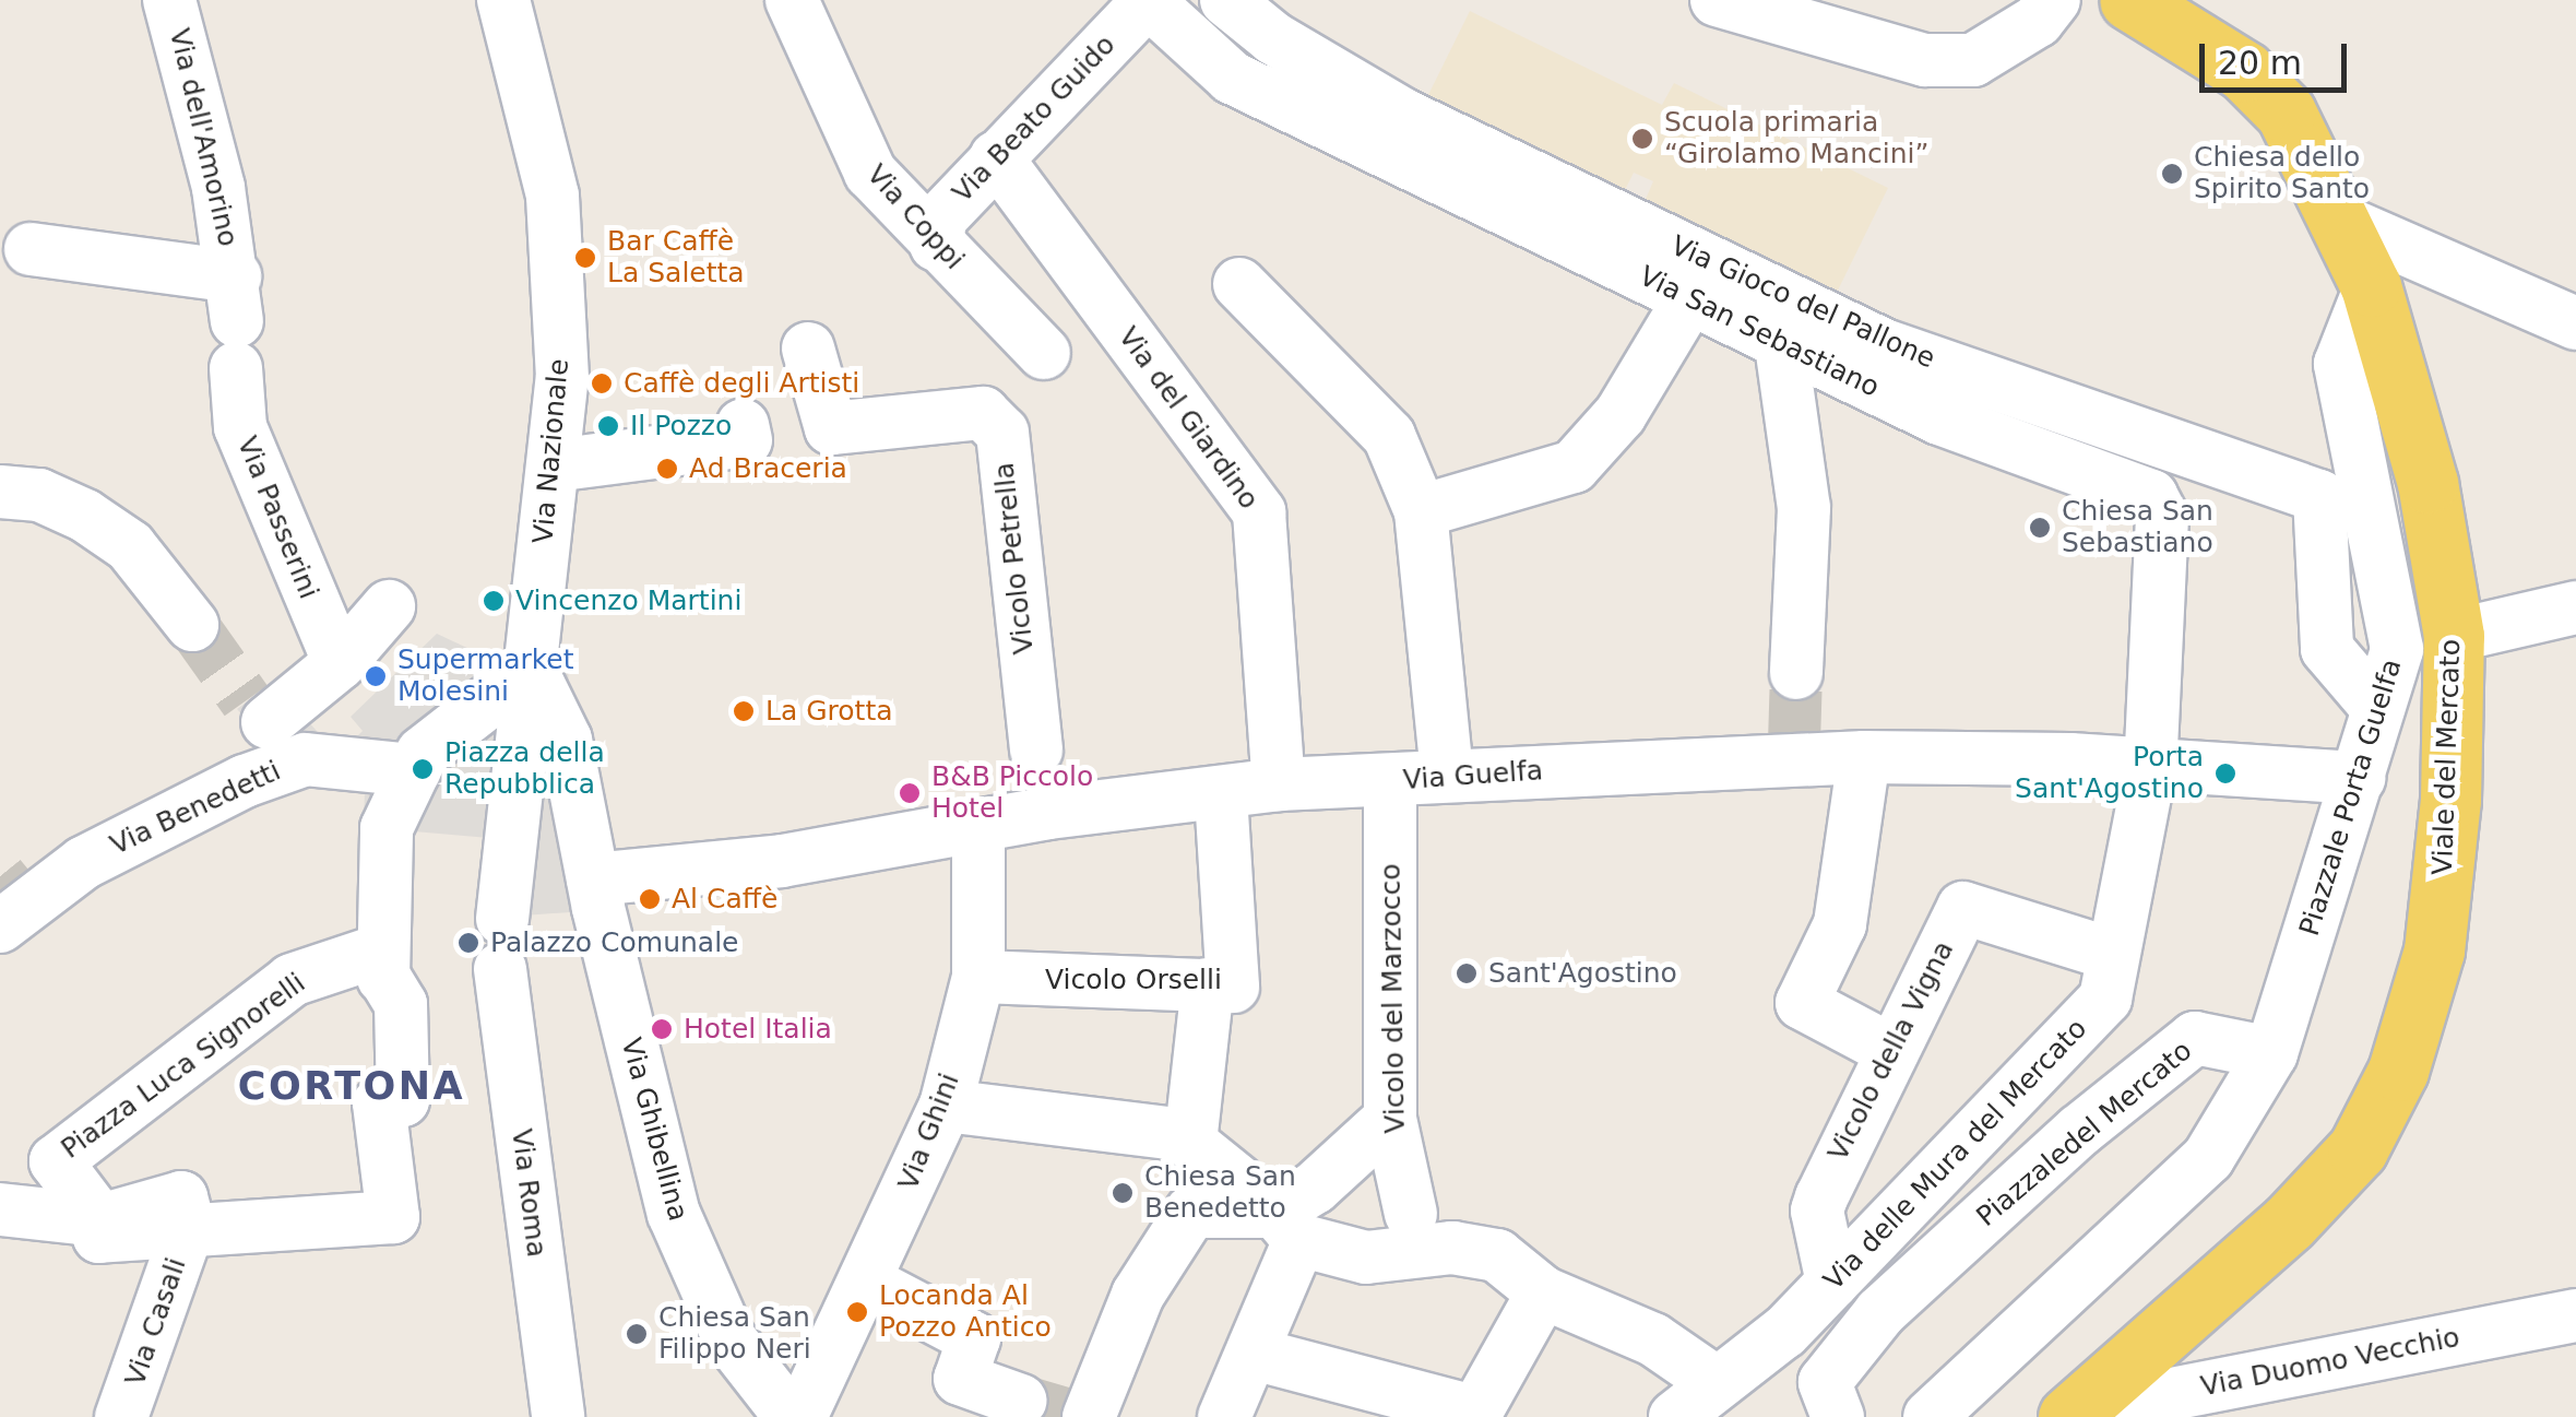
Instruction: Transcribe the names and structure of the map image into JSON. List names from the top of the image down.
{
  "streets": {
    "main road": ["Viale del Mercato"],
    "street": [
      "Via Beato Guido",
      "Via dell'Amorino",
      "Via Coppi",
      "Via Gioco del Pallone",
      "Via San Sebastiano",
      "Via del Giardino",
      "Via Nazionale",
      "Via Passerini",
      "Vicolo Petrella",
      "Via Guelfa",
      "Piazzale Porta Guelfa",
      "Via Benedetti",
      "Vicolo Orselli",
      "Vicolo del Marzocco",
      "Vicolo della Vigna",
      "Piazza Luca Signorelli",
      "Via Ghibellina",
      "Via Ghini",
      "Piazzaledel Mercato",
      "Via delle Mura del Mercato",
      "Via Roma",
      "Via Casali",
      "Via Duomo Vecchio"
    ]
  },
  "crossings": [
    ["Via Beato Guido", "Via Coppi"],
    ["Via Beato Guido", "Via San Sebastiano"],
    ["Via Beato Guido", "Via del Giardino"],
    ["Via dell'Amorino", "Via Passerini"],
    ["Via Gioco del Pallone", "Piazzale Porta Guelfa"],
    ["Via San Sebastiano", "Via Guelfa"],
    ["Via San Sebastiano", "Via delle Mura del Mercato"],
    ["Via del Giardino", "Via Guelfa"],
    ["Via Nazionale", "Via Roma"],
    ["Viale del Mercato", "Piazzale Porta Guelfa"],
    ["Viale del Mercato", "Via Duomo Vecchio"],
    ["Via Guelfa", "Piazzale Porta Guelfa"],
    ["Via Guelfa", "Vicolo Orselli"],
    ["Via Guelfa", "Vicolo del Marzocco"],
    ["Via Guelfa", "Via Ghibellina"],
    ["Via Guelfa", "Via Ghini"],
    ["Via Guelfa", "Via delle Mura del Mercato"],
    ["Piazzale Porta Guelfa", "Piazzaledel Mercato"],
    ["Vicolo Orselli", "Via Ghini"],
    ["Vicolo della Vigna", "Via delle Mura del Mercato"]
  ],
  "districts": ["CORTONA"],
  "places": [
    "Scuola primaria “Girolamo Mancini”",
    "Chiesa dello Spirito Santo",
    "Bar Caffè La Saletta",
    "Caffè degli Artisti",
    "Il Pozzo",
    "Ad Braceria",
    "Chiesa San Sebastiano",
    "Vincenzo Martini",
    "Supermarket Molesini",
    "La Grotta",
    "Piazza della Repubblica",
    "Porta Sant'Agostino",
    "B&B Piccolo Hotel",
    "Al Caffè",
    "Palazzo Comunale",
    "Sant'Agostino",
    "Hotel Italia",
    "Chiesa San Benedetto",
    "Locanda Al Pozzo Antico",
    "Chiesa San Filippo Neri"
  ],
  "scale_bar": "20 m"
}
